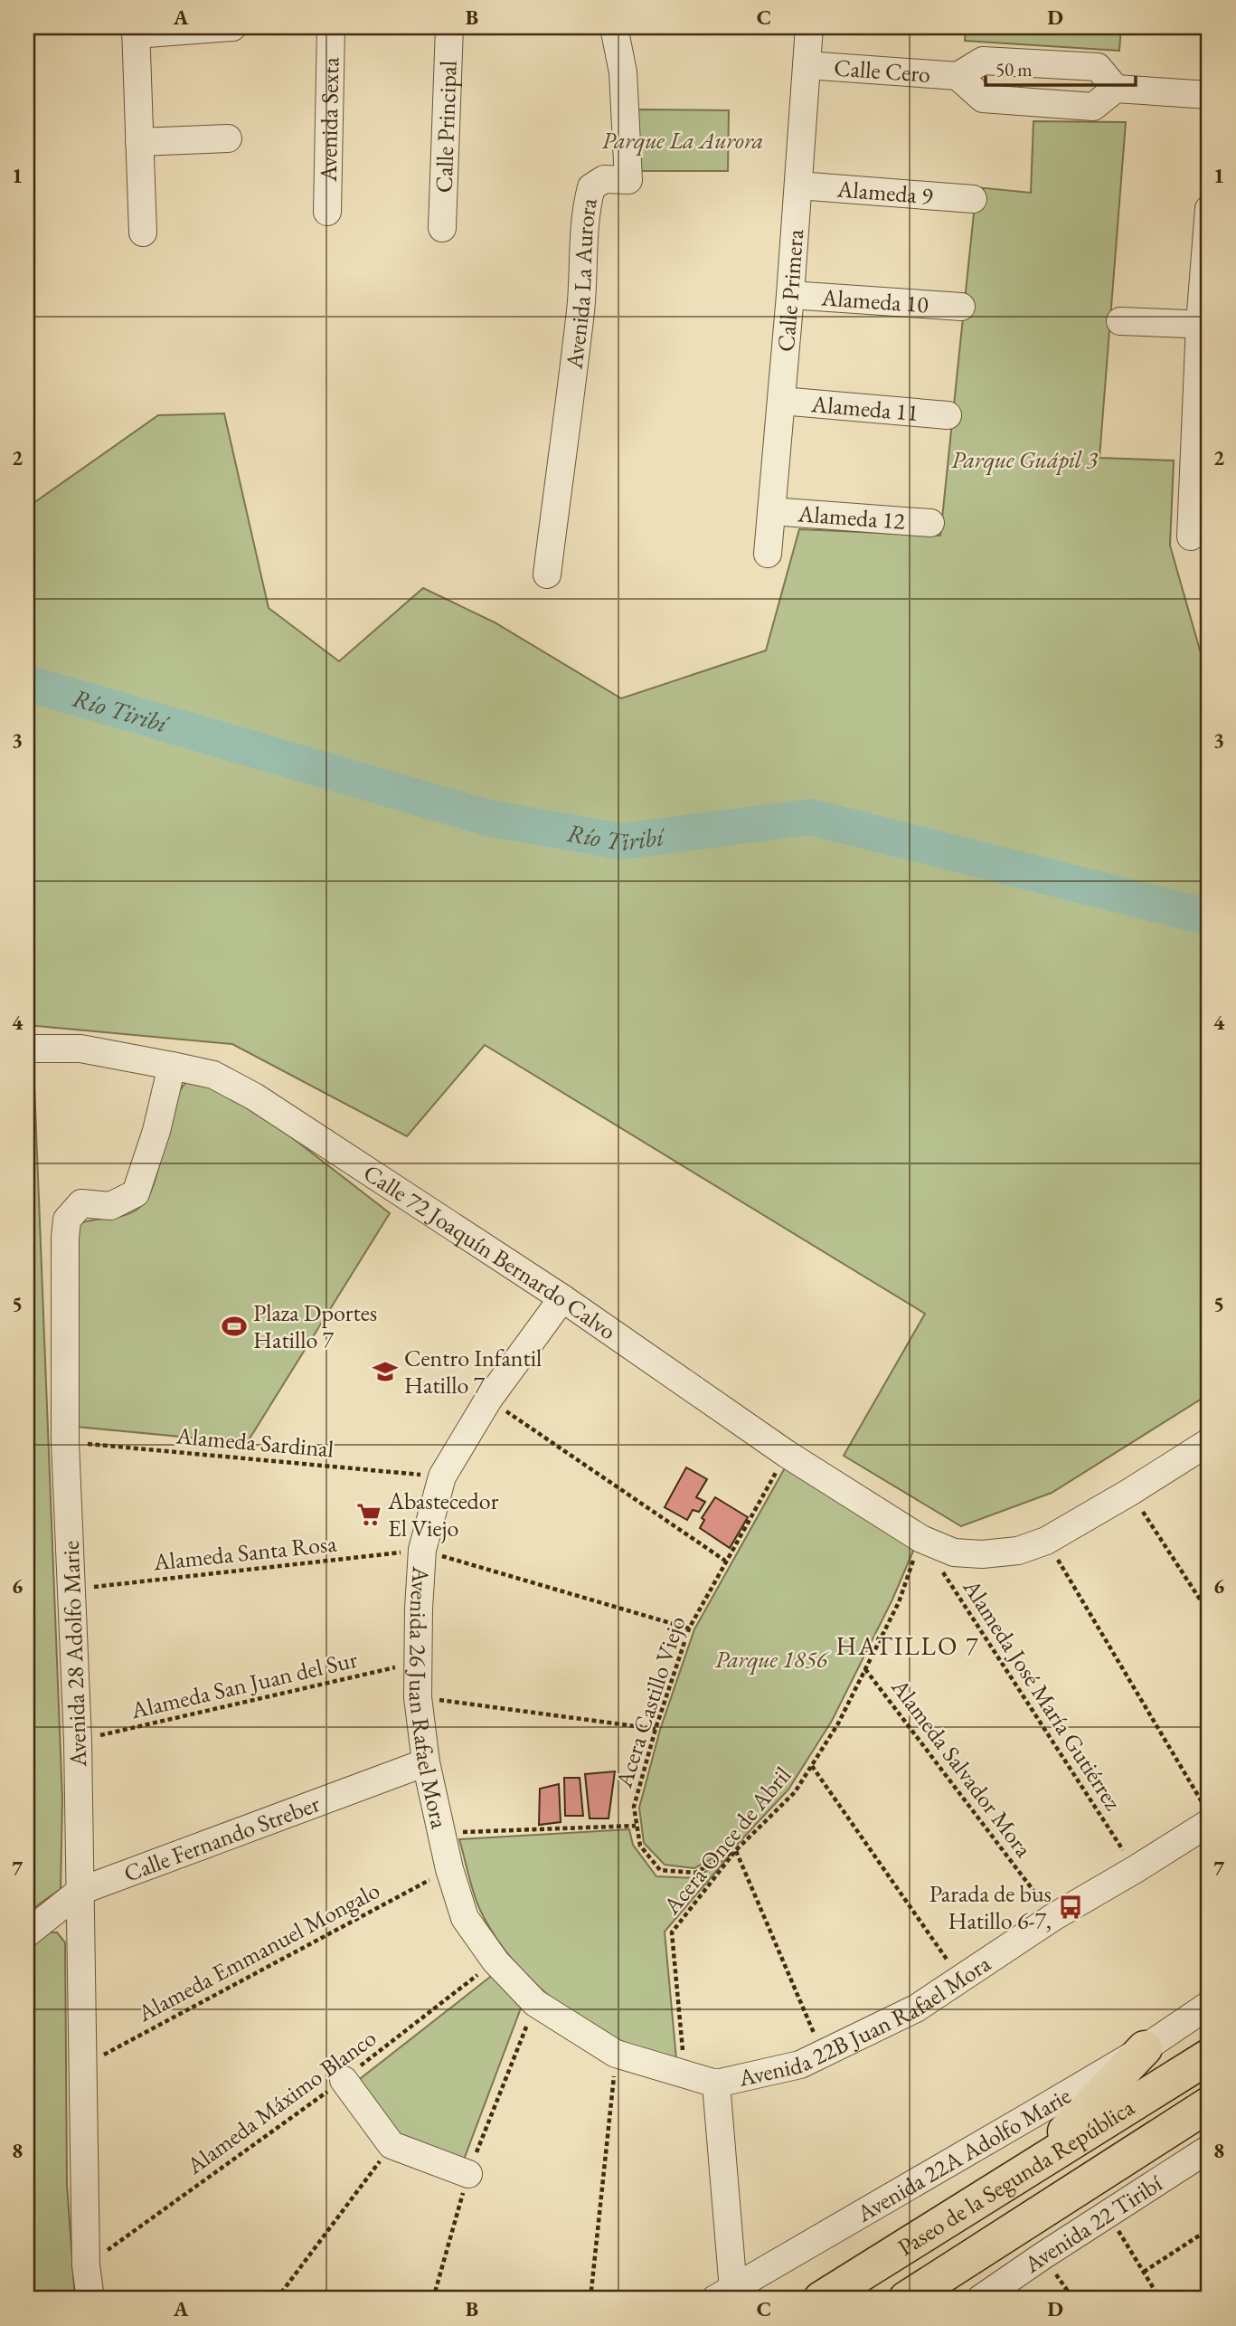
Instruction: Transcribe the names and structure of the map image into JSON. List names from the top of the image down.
{
  "streets": {
    "highway": ["Paseo de la Segunda República"],
    "street": [
      "Calle Cero",
      "Avenida Sexta",
      "Calle Principal",
      "Alameda 9",
      "Avenida La Aurora",
      "Calle Primera",
      "Alameda 10",
      "Alameda 11",
      "Alameda 12",
      "Calle 72 Joaquín Bernardo Calvo",
      "Avenida 28 Adolfo Marie",
      "Avenida 26 Juan Rafael Mora",
      "Calle Fernando Streber",
      "Avenida 22B Juan Rafael Mora",
      "Avenida 22A Adolfo Marie",
      "Avenida 22 Tiribí"
    ],
    "path": [
      "Alameda Sardinal",
      "Alameda Santa Rosa",
      "Alameda San Juan del Sur",
      "Alameda José María Gutiérrez",
      "Acera Castillo Viejo",
      "Alameda Salvador Mora",
      "Acera Once de Abril",
      "Alameda Emmanuel Mongalo",
      "Alameda Máximo Blanco"
    ]
  },
  "crossings": [
    ["Calle Cero", "Calle Primera"],
    ["Alameda 9", "Calle Primera"],
    ["Calle Primera", "Alameda 10"],
    ["Calle Primera", "Alameda 11"],
    ["Calle Primera", "Alameda 12"],
    ["Calle 72 Joaquín Bernardo Calvo", "Avenida 28 Adolfo Marie"],
    ["Calle 72 Joaquín Bernardo Calvo", "Alameda José María Gutiérrez"],
    ["Calle 72 Joaquín Bernardo Calvo", "Avenida 26 Juan Rafael Mora"],
    ["Calle 72 Joaquín Bernardo Calvo", "Acera Castillo Viejo"],
    ["Calle 72 Joaquín Bernardo Calvo", "Acera Once de Abril"],
    ["Alameda Sardinal", "Avenida 28 Adolfo Marie"],
    ["Alameda Sardinal", "Avenida 26 Juan Rafael Mora"],
    ["Alameda Santa Rosa", "Avenida 28 Adolfo Marie"],
    ["Alameda Santa Rosa", "Avenida 26 Juan Rafael Mora"],
    ["Avenida 28 Adolfo Marie", "Alameda San Juan del Sur"],
    ["Avenida 28 Adolfo Marie", "Calle Fernando Streber"],
    ["Avenida 28 Adolfo Marie", "Alameda Emmanuel Mongalo"],
    ["Avenida 28 Adolfo Marie", "Alameda Máximo Blanco"],
    ["Alameda San Juan del Sur", "Avenida 26 Juan Rafael Mora"],
    ["Alameda José María Gutiérrez", "Acera Once de Abril"],
    ["Alameda José María Gutiérrez", "Avenida 22B Juan Rafael Mora"],
    ["Avenida 26 Juan Rafael Mora", "Acera Castillo Viejo"],
    ["Avenida 26 Juan Rafael Mora", "Calle Fernando Streber"],
    ["Avenida 26 Juan Rafael Mora", "Alameda Emmanuel Mongalo"],
    ["Avenida 26 Juan Rafael Mora", "Avenida 22B Juan Rafael Mora"],
    ["Avenida 26 Juan Rafael Mora", "Alameda Máximo Blanco"],
    ["Alameda Salvador Mora", "Acera Once de Abril"],
    ["Alameda Salvador Mora", "Avenida 22B Juan Rafael Mora"],
    ["Acera Once de Abril", "Avenida 22B Juan Rafael Mora"],
    ["Avenida 22B Juan Rafael Mora", "Alameda Máximo Blanco"]
  ],
  "districts": ["HATILLO 7"],
  "water": ["Río Tiribí"],
  "parks": ["Parque La Aurora", "Parque Guápil 3", "Parque 1856"],
  "places": {
    "sports": ["Plaza Dportes Hatillo 7"],
    "school or university": ["Centro Infantil Hatillo 7"],
    "supermarket": ["Abastecedor El Viejo"],
    "bus stop": ["Parada de bus Hatillo 6-7,"]
  },
  "scale_bar": "50 m",
  "grid": {
    "columns": [
      "A",
      "B",
      "C",
      "D"
    ],
    "rows": [
      "1",
      "2",
      "3",
      "4",
      "5",
      "6",
      "7",
      "8"
    ]
  }
}
